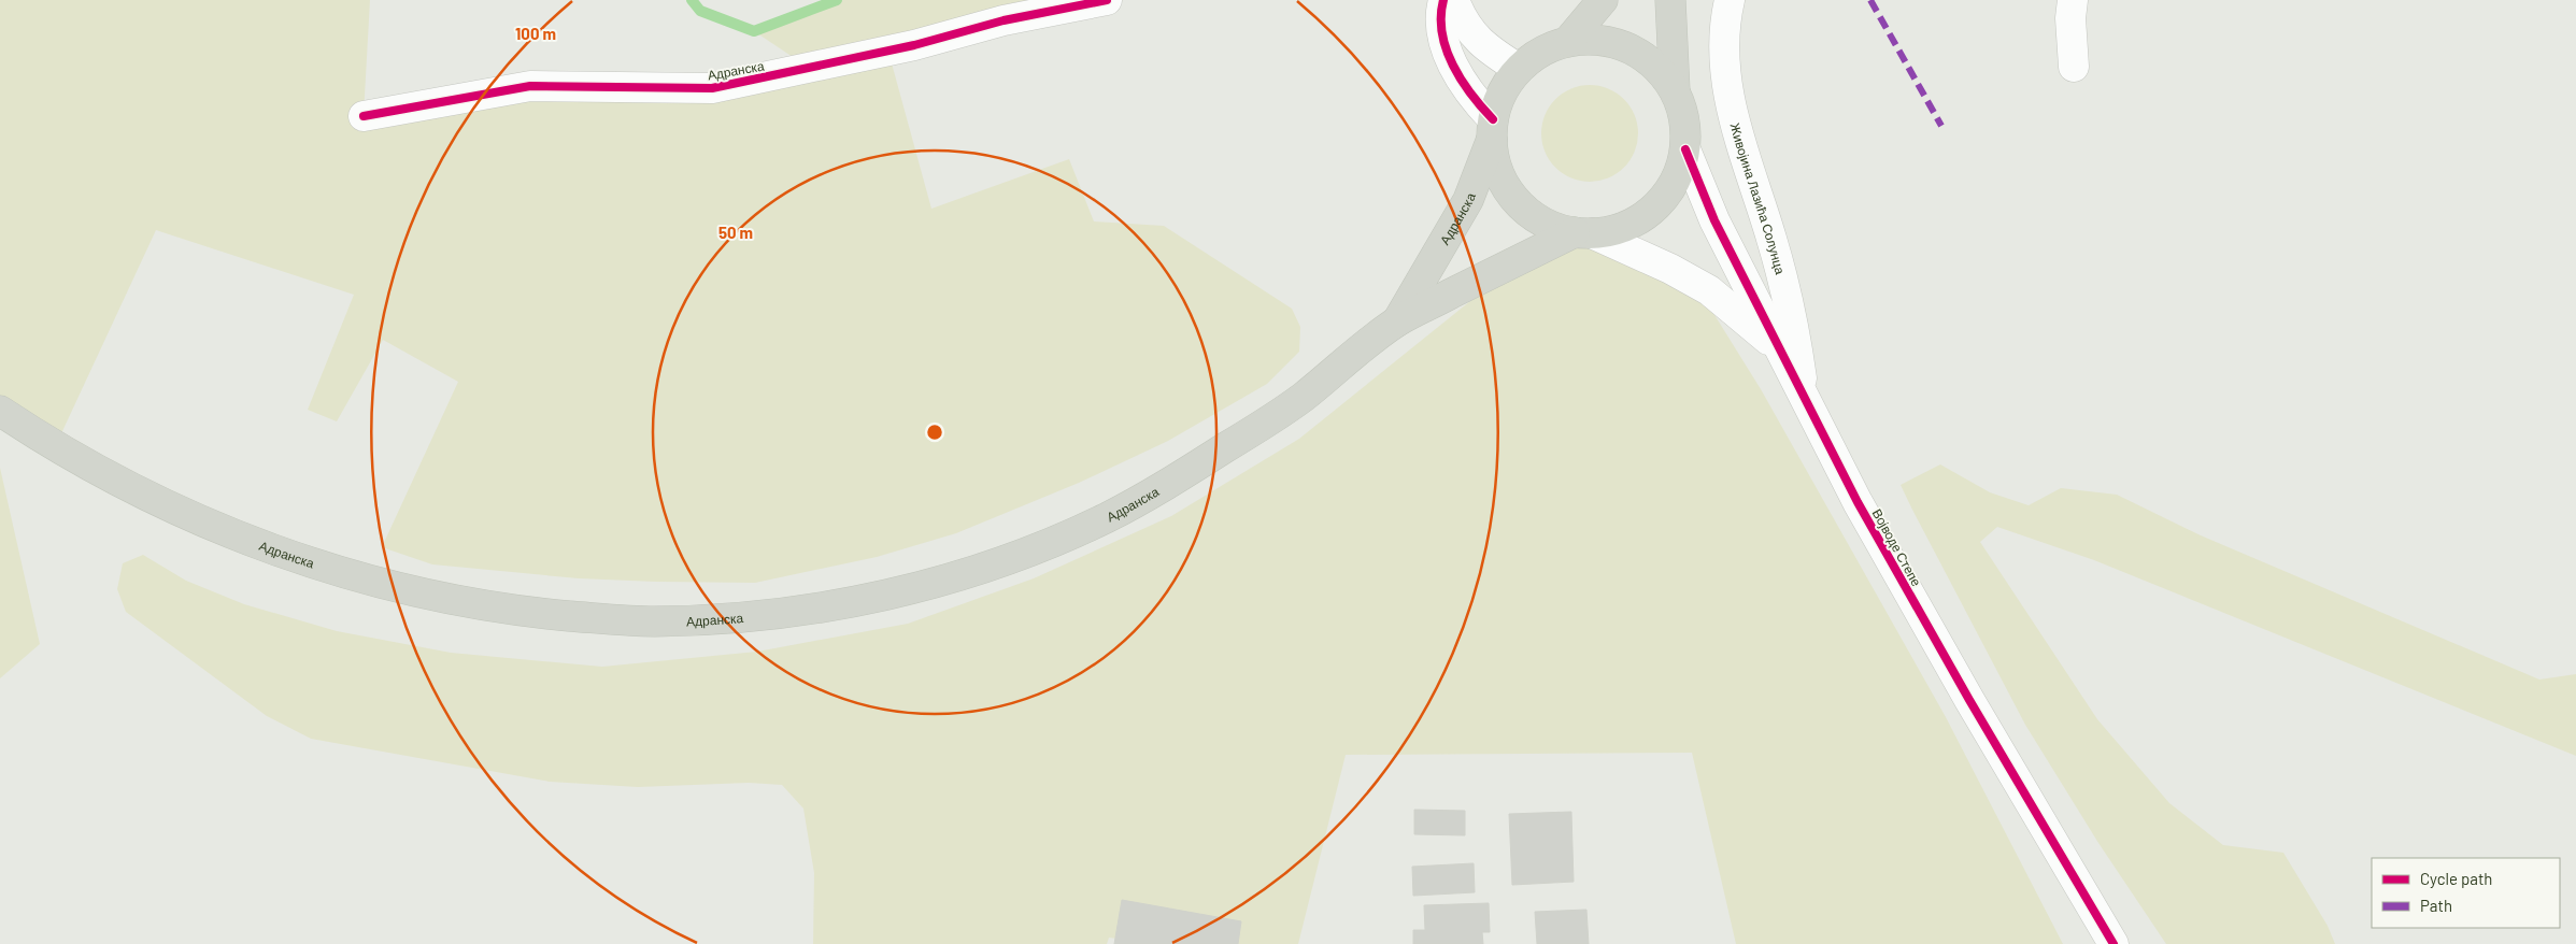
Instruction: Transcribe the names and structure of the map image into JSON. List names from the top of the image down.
{
  "streets": {
    "main road": ["Адранска"],
    "street": ["Живојина Лазића Солунца", "Војводе Степе"]
  },
  "crossings": [
    ["Адранска", "Војводе Степе"],
    ["Живојина Лазића Солунца", "Војводе Степе"]
  ],
  "legend": ["Cycle path", "Path"],
  "rings": ["100 m", "50 m"]
}
